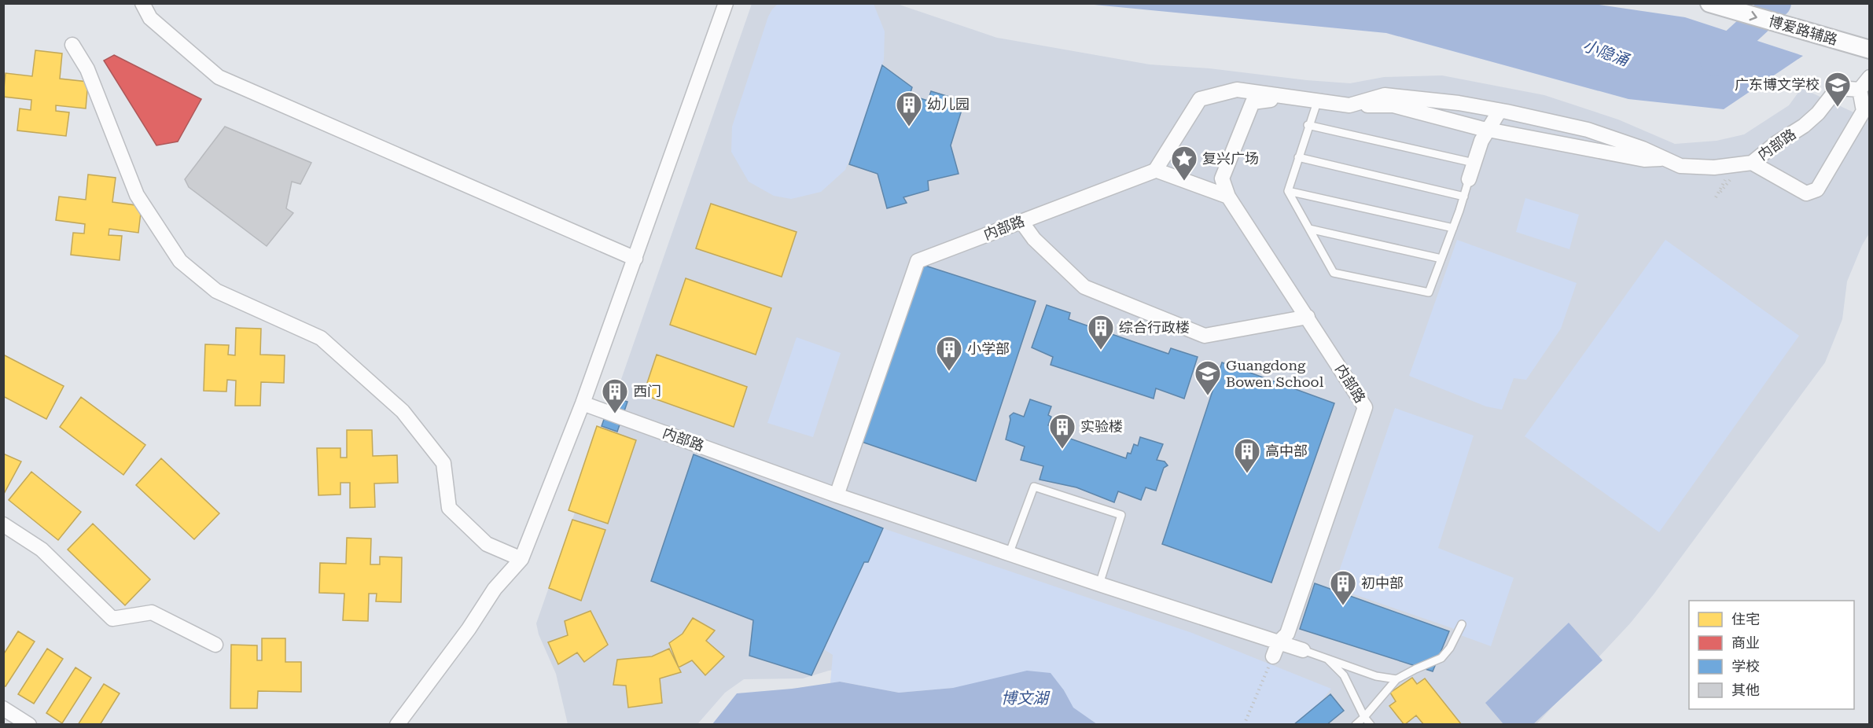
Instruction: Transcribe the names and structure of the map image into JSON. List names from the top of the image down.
{
  "streets": {
    "street": ["博爱路辅路", "内部路"]
  },
  "one_way": ["博爱路辅路"],
  "water": ["小隐涌", "博文湖"],
  "places": {
    "school or university": ["广东博文学校", "Guangdong Bowen School"],
    "building": [
      "幼儿园",
      "综合行政楼",
      "小学部",
      "西门",
      "实验楼",
      "高中部",
      "初中部"
    ],
    "place": ["复兴广场"]
  },
  "legend": [
    "住宅",
    "商业",
    "学校",
    "其他"
  ]
}
